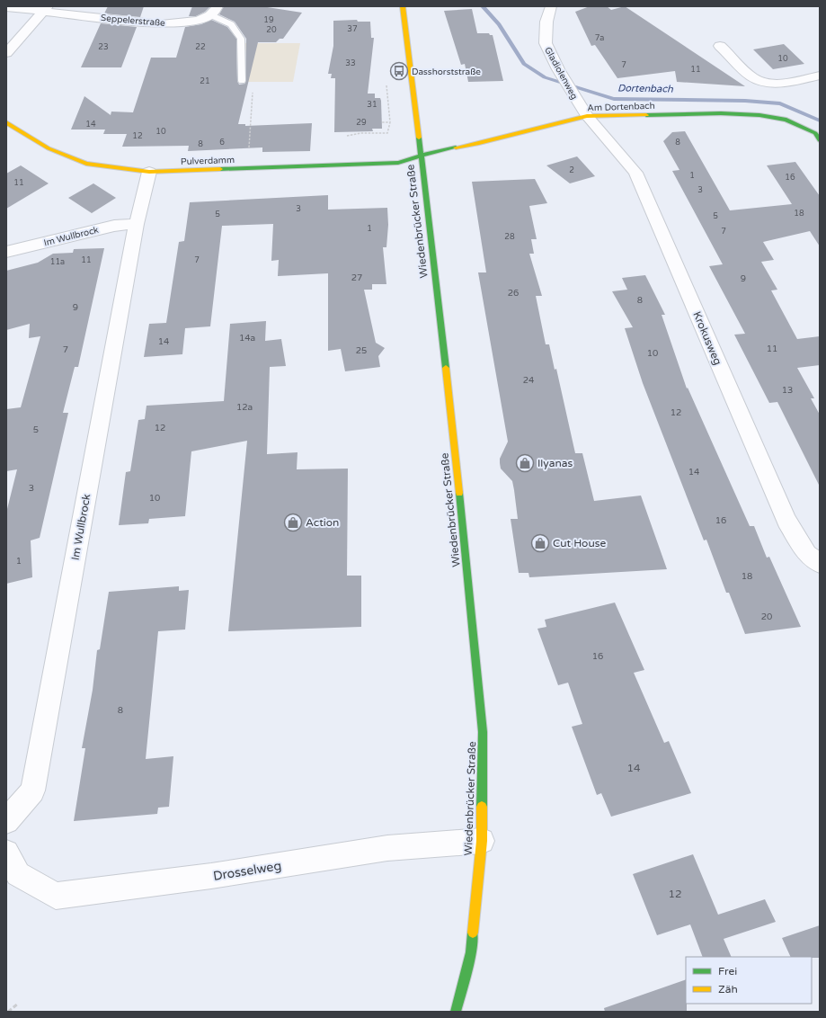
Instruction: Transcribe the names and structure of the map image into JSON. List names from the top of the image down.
{
  "streets": {
    "main road": ["Am Dortenbach", "Pulverdamm", "Wiedenbrücker Straße"],
    "street": [
      "Seppelerstraße",
      "Gladiolenweg",
      "Im Wullbrock",
      "Krokusweg",
      "Drosselweg"
    ]
  },
  "crossings": [
    ["Gladiolenweg", "Am Dortenbach"],
    ["Gladiolenweg", "Krokusweg"],
    ["Am Dortenbach", "Pulverdamm"],
    ["Am Dortenbach", "Wiedenbrücker Straße"],
    ["Am Dortenbach", "Krokusweg"],
    ["Pulverdamm", "Wiedenbrücker Straße"],
    ["Pulverdamm", "Im Wullbrock"],
    ["Wiedenbrücker Straße", "Drosselweg"]
  ],
  "water": ["Dortenbach"],
  "places": {
    "bus stop": ["Dasshorststraße"],
    "shop": ["Ilyanas", "Action", "Cut House"]
  },
  "house_numbers": [
    "19",
    "37",
    "20",
    "7a",
    "23",
    "22",
    "10",
    "33",
    "7",
    "11",
    "21",
    "31",
    "29",
    "14",
    "10",
    "12",
    "6",
    "8",
    "8",
    "2",
    "1",
    "16",
    "11",
    "3",
    "3",
    "18",
    "5",
    "5",
    "1",
    "7",
    "28",
    "11",
    "7",
    "11a",
    "27",
    "9",
    "26",
    "8",
    "9",
    "14a",
    "14",
    "11",
    "7",
    "25",
    "10",
    "24",
    "13",
    "12a",
    "12",
    "12",
    "5",
    "14",
    "3",
    "10",
    "16",
    "1",
    "18",
    "20",
    "16",
    "8",
    "14",
    "12"
  ],
  "legend": ["Frei", "Zäh"]
}
